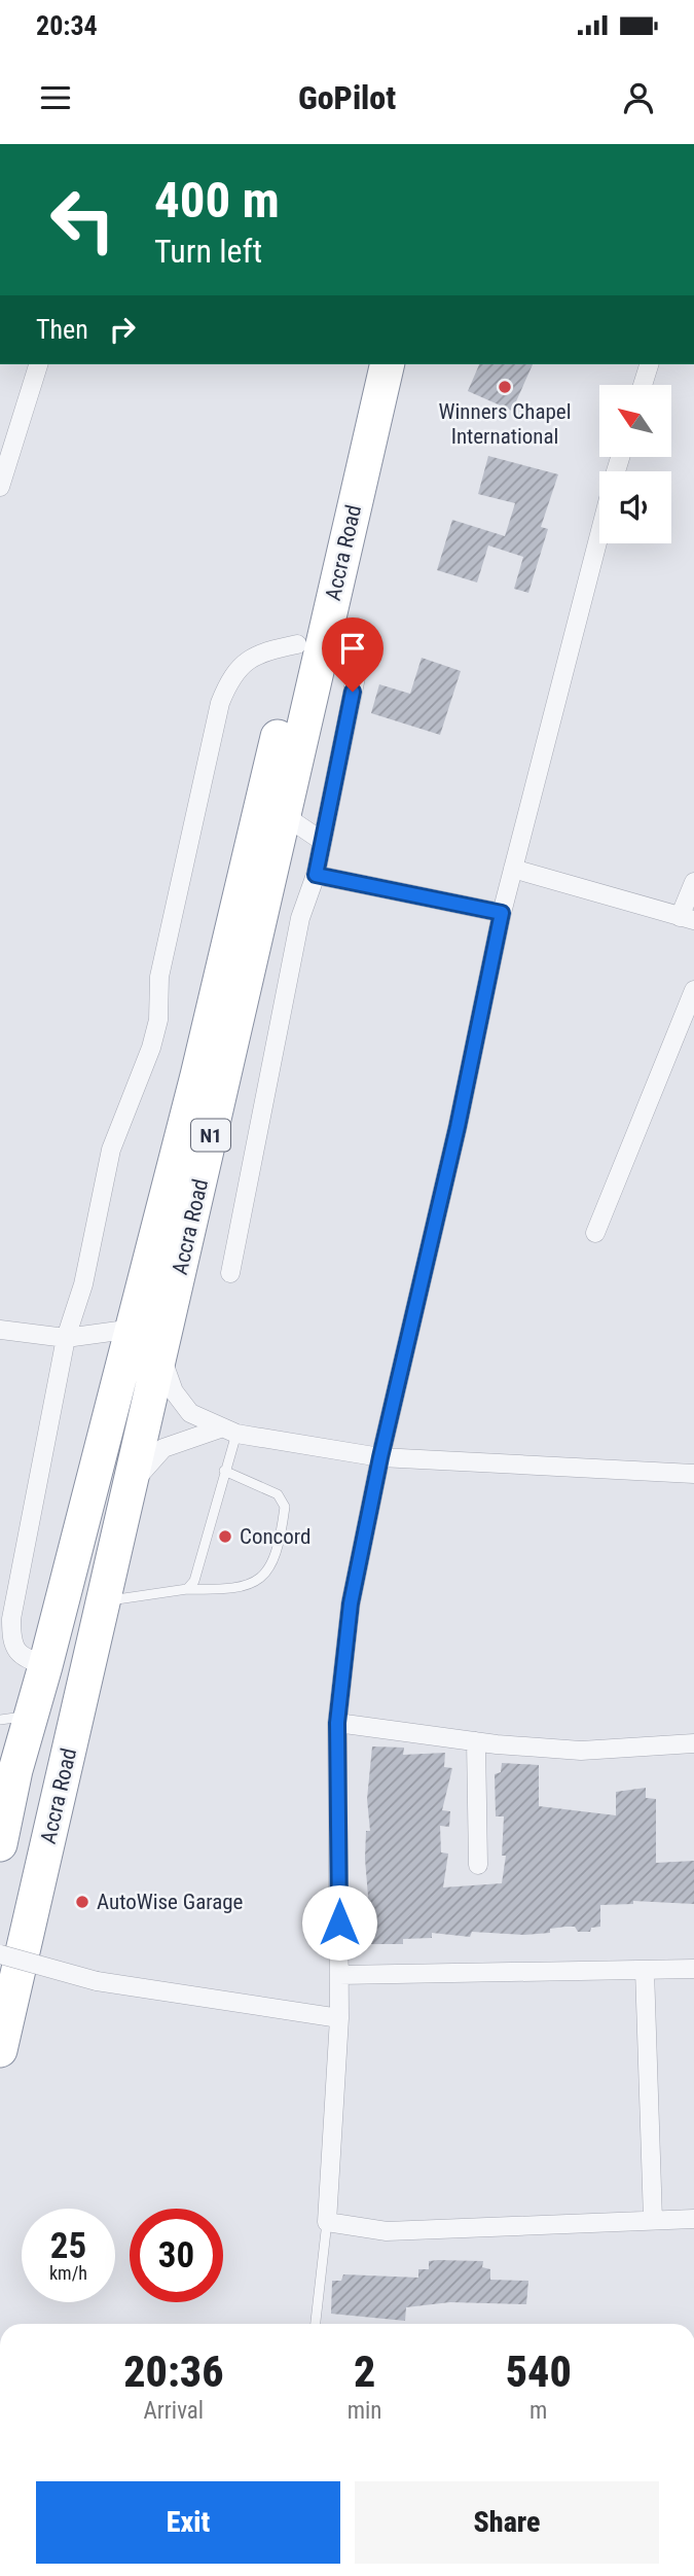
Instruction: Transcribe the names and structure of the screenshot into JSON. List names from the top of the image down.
{
  "streets": {
    "highway": ["Accra Road", "N1"]
  },
  "places": ["Winners Chapel International", "Concord", "AutoWise Garage"],
  "north": "top left",
  "page": {
    "status": "20:34",
    "header": "GoPilot",
    "turn": ["400 m", "Turn left"],
    "then": "Then",
    "speed": "25 km/h",
    "limit": "30",
    "eta": [
      "20:36",
      "Arrival",
      "2",
      "min",
      "540",
      "m"
    ],
    "buttons": ["Exit", "Share"]
  }
}
